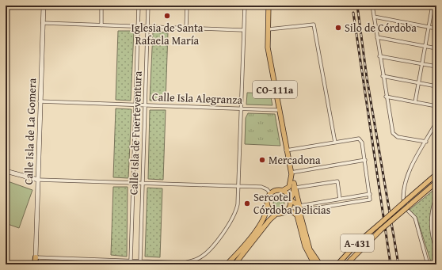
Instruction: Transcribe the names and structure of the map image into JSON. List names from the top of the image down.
{
  "streets": {
    "main road": ["CO-111a", "Calle Isla de La Gomera", "A-431"],
    "street": ["Calle Isla Alegranza", "Calle Isla de Fuerteventura"]
  },
  "crossings": [
    ["CO-111a", "Calle Isla Alegranza"],
    ["Calle Isla Alegranza", "Calle Isla de La Gomera"],
    ["Calle Isla Alegranza", "Calle Isla de Fuerteventura"]
  ],
  "places": [
    "Iglesia de Santa Rafaela María",
    "Silo de Córdoba",
    "Mercadona",
    "Sercotel Córdoba Delicias"
  ]
}
